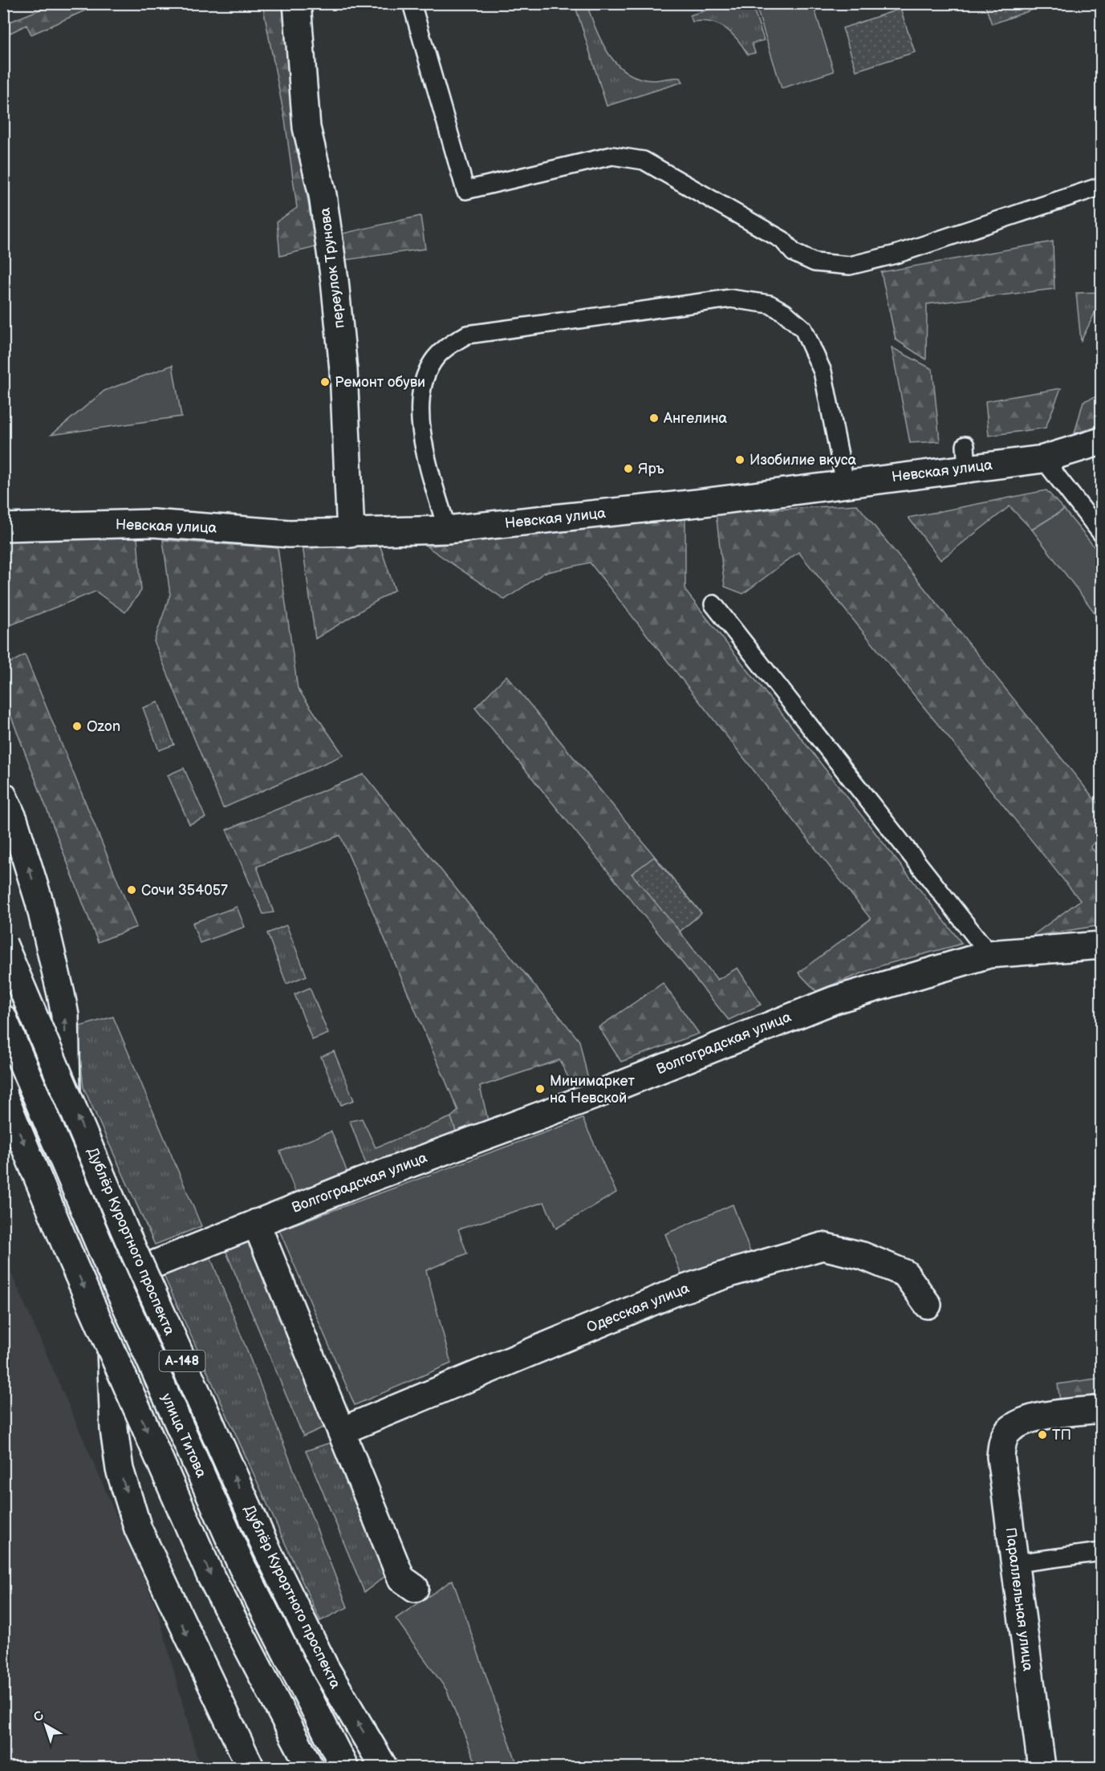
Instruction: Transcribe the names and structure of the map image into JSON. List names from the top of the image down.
{
  "streets": {
    "street": [
      "переулок Трунова",
      "Невская улица",
      "Волгоградская улица",
      "Дублёр Курортного проспекта",
      "Одесская улица",
      "А-148",
      "улица Титова",
      "Параллельная улица"
    ]
  },
  "crossings": [
    ["переулок Трунова", "Невская улица"],
    ["Волгоградская улица", "улица Титова"],
    ["Дублёр Курортного проспекта", "А-148"]
  ],
  "places": [
    "Ремонт обуви",
    "Ангелина",
    "Изобилие вкуса",
    "Яръ",
    "Ozon",
    "Сочи 354057",
    "Минимаркет на Невской",
    "ТП"
  ],
  "north": "top left"
}
